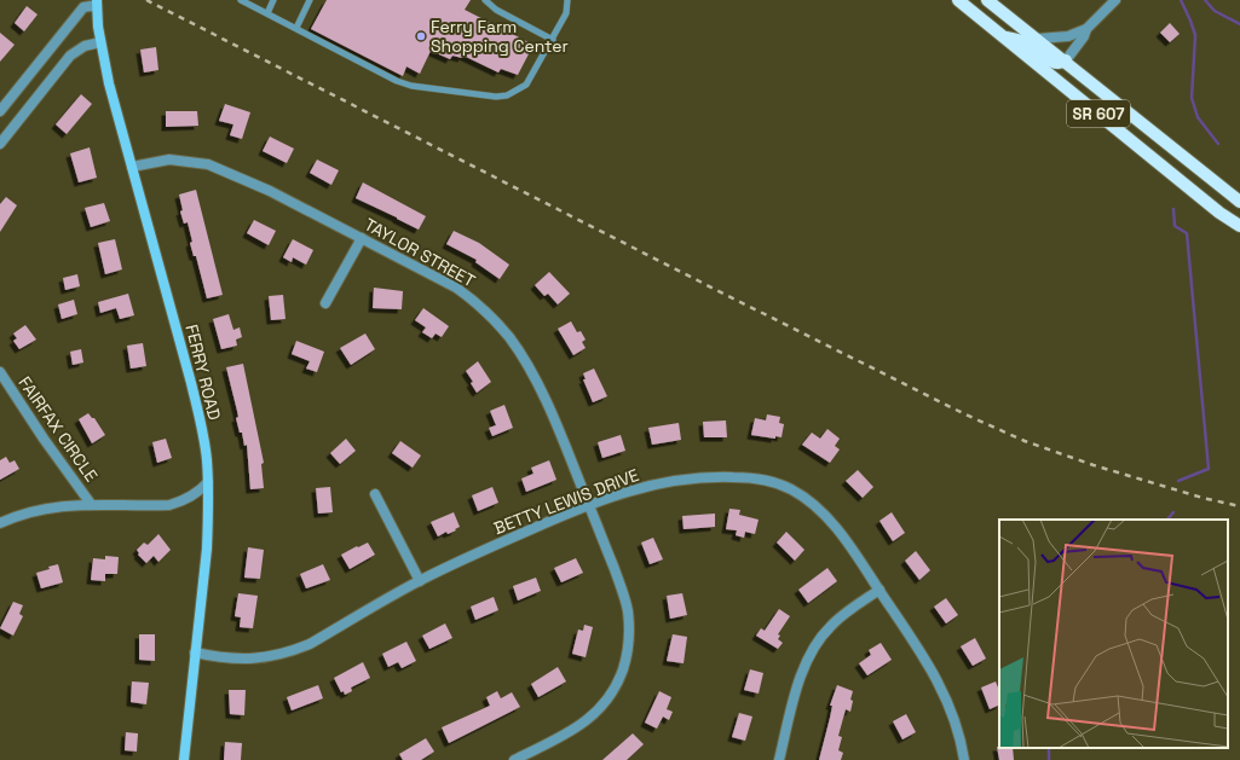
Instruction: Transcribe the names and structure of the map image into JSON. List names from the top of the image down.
{
  "streets": {
    "main road": ["SR 607", "FERRY ROAD"],
    "street": ["TAYLOR STREET", "FAIRFAX CIRCLE", "BETTY LEWIS DRIVE"]
  },
  "crossings": [
    ["TAYLOR STREET", "FERRY ROAD"],
    ["TAYLOR STREET", "BETTY LEWIS DRIVE"],
    ["FERRY ROAD", "BETTY LEWIS DRIVE"]
  ],
  "places": ["Ferry Farm Shopping Center"]
}
